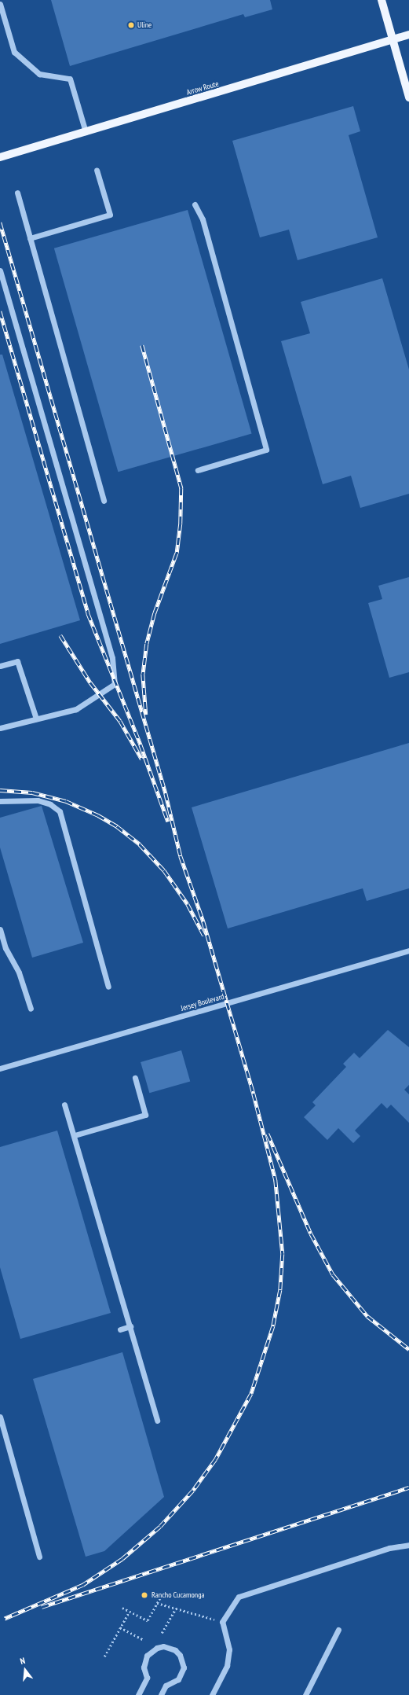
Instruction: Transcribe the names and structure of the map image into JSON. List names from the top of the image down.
{
  "streets": {
    "main road": ["Arrow Route"],
    "street": ["Jersey Boulevard"]
  },
  "places": ["Uline", "Rancho Cucamonga"],
  "north": "top"
}
